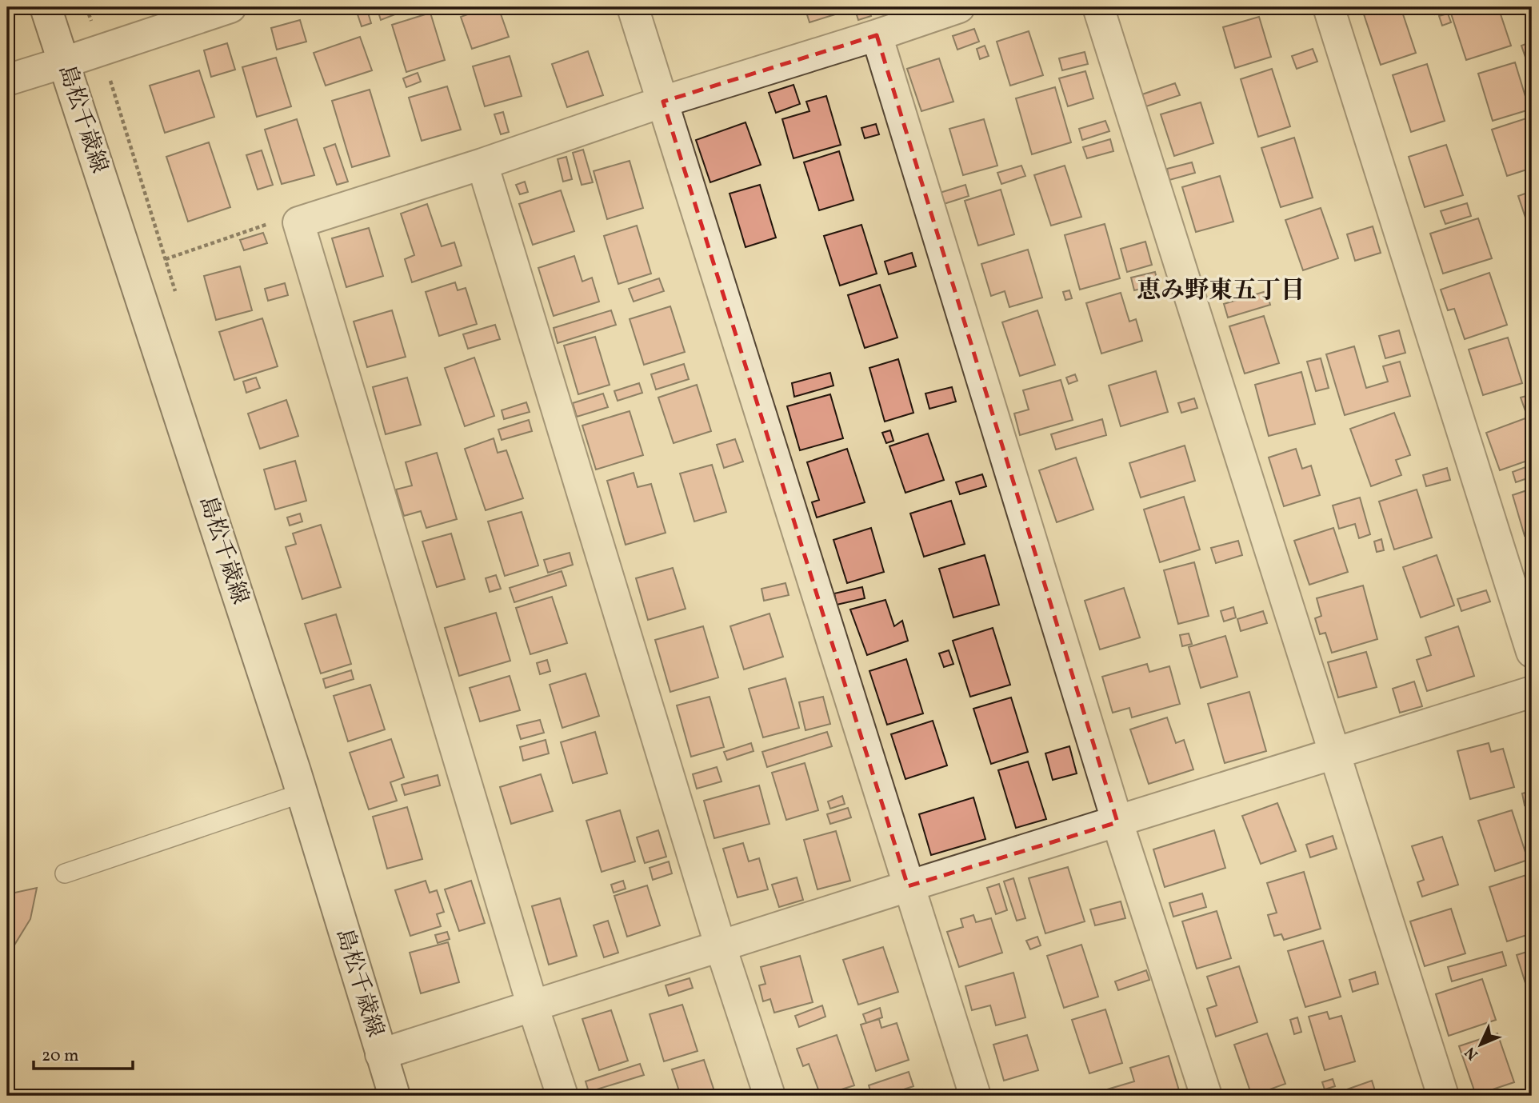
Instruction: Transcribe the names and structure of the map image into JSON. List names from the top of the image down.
{
  "streets": {
    "street": ["島松千歳線"]
  },
  "districts": ["恵み野東五丁目"],
  "scale_bar": "20 m",
  "north": "bottom left"
}
